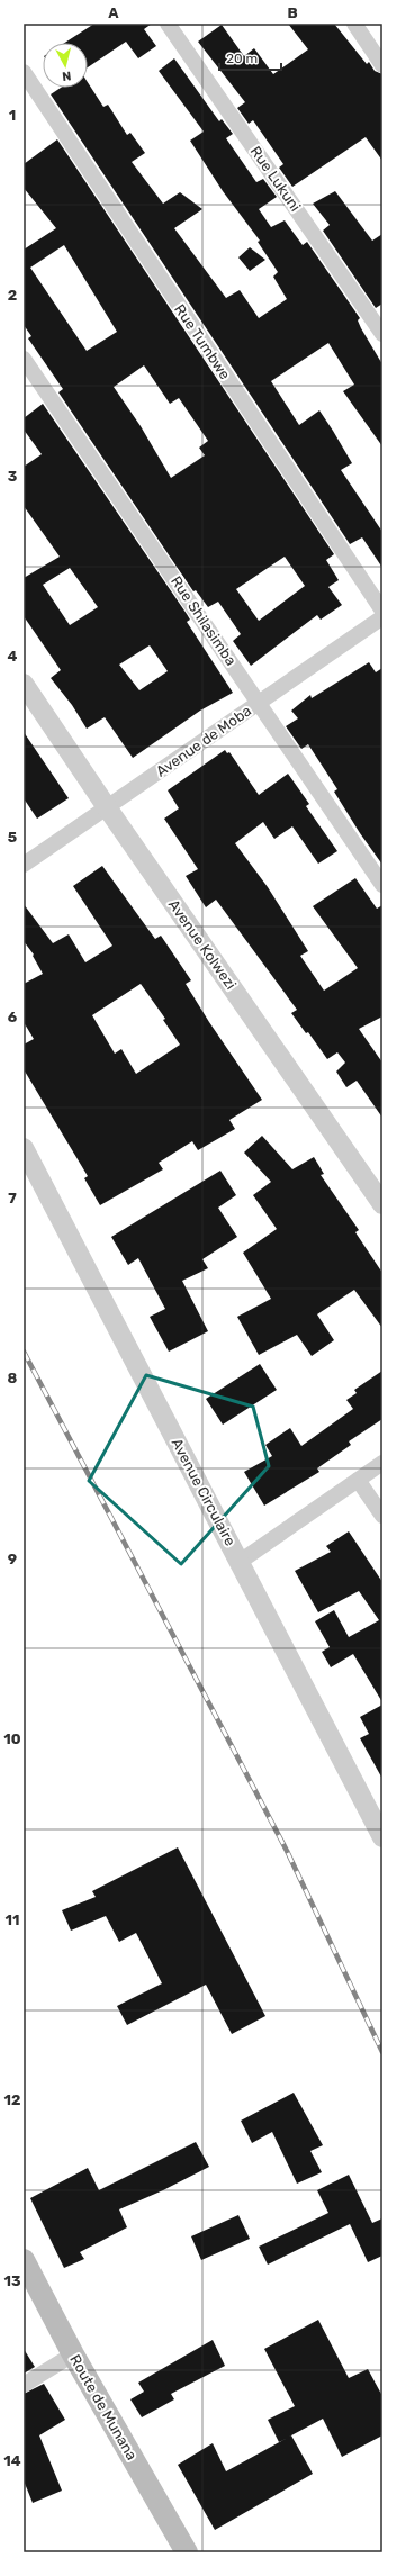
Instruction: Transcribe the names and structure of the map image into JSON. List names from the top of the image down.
{
  "streets": {
    "main road": ["Route de Munana"],
    "street": [
      "Rue Lukuni",
      "Rue Tumbwe",
      "Rue Shilasimba",
      "Avenue de Moba",
      "Avenue Kolwezi",
      "Avenue Circulaire"
    ]
  },
  "crossings": [
    ["Rue Shilasimba", "Avenue de Moba"],
    ["Avenue de Moba", "Avenue Kolwezi"]
  ],
  "scale_bar": "20 m",
  "north": "bottom",
  "grid": {
    "columns": ["A", "B"],
    "rows": [
      "1",
      "2",
      "3",
      "4",
      "5",
      "6",
      "7",
      "8",
      "9",
      "10",
      "11",
      "12",
      "13",
      "14"
    ]
  }
}
